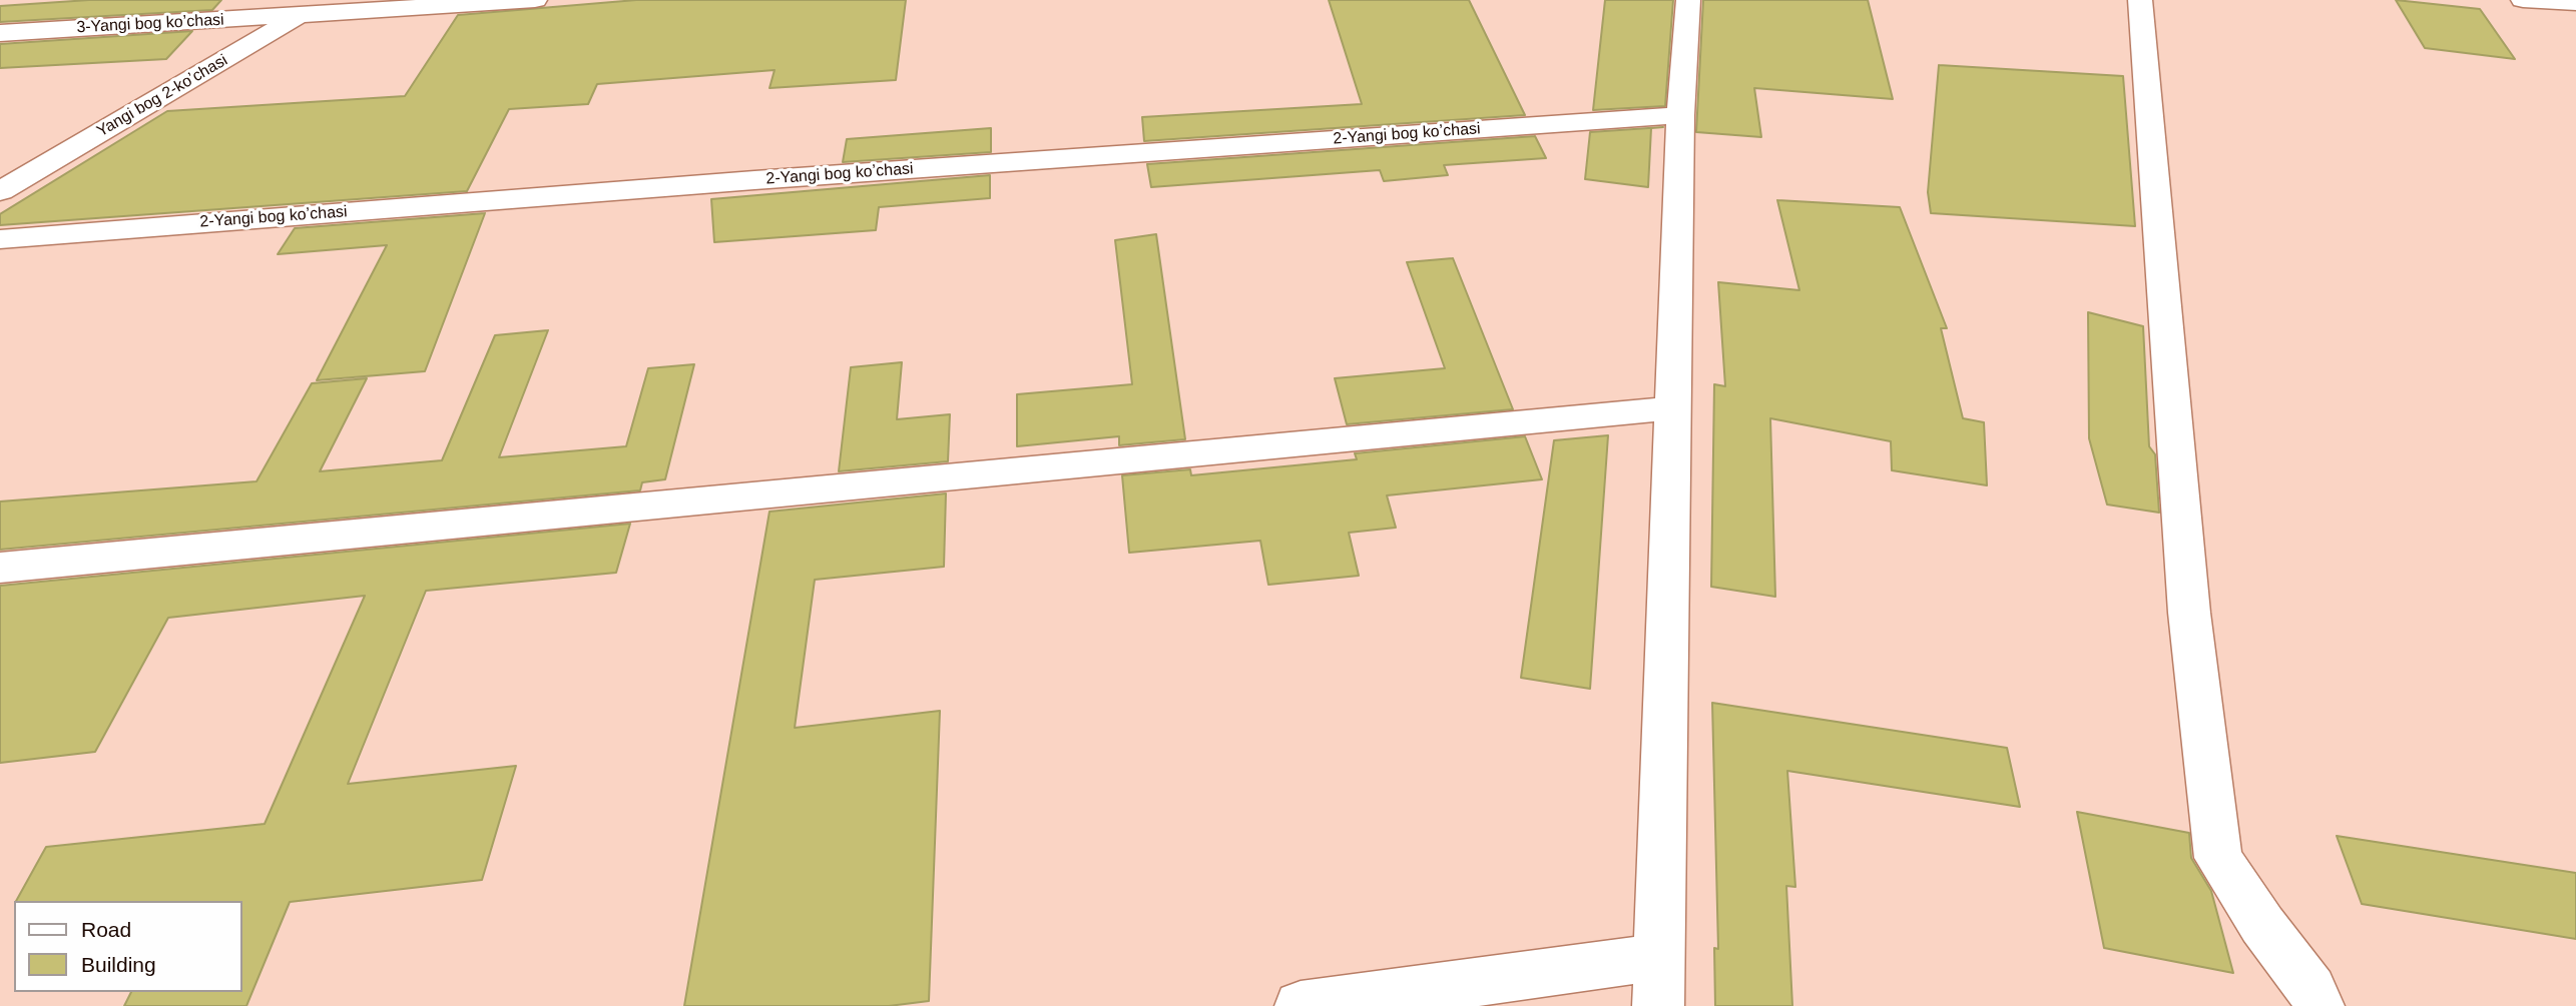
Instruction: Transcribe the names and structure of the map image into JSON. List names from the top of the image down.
{
  "streets": {
    "street": ["3-Yangi bog koʼchasi", "Yangi bog 2-koʼchasi", "2-Yangi bog koʼchasi"]
  },
  "crossings": [
    ["3-Yangi bog koʼchasi", "Yangi bog 2-koʼchasi"]
  ],
  "legend": ["Road", "Building"]
}
